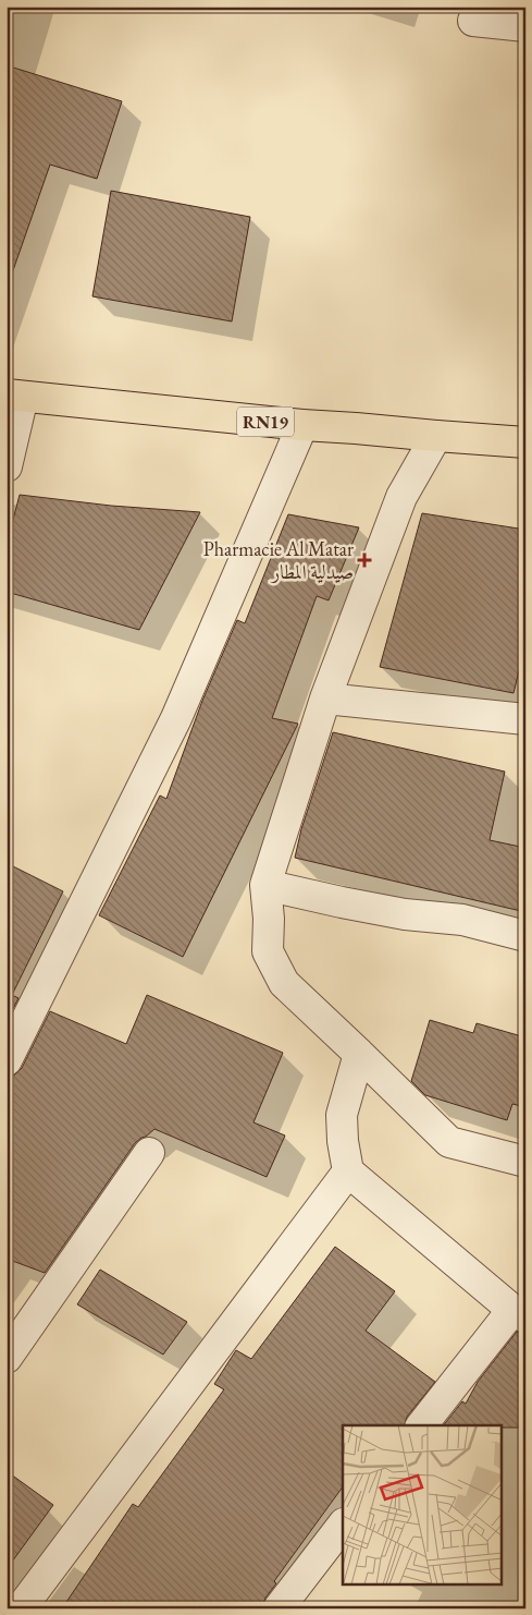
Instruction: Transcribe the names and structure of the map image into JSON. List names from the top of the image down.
{
  "streets": {
    "main road": ["RN19"]
  },
  "places": {
    "health": ["Pharmacie Al Matar صيدلية المطار"]
  }
}
